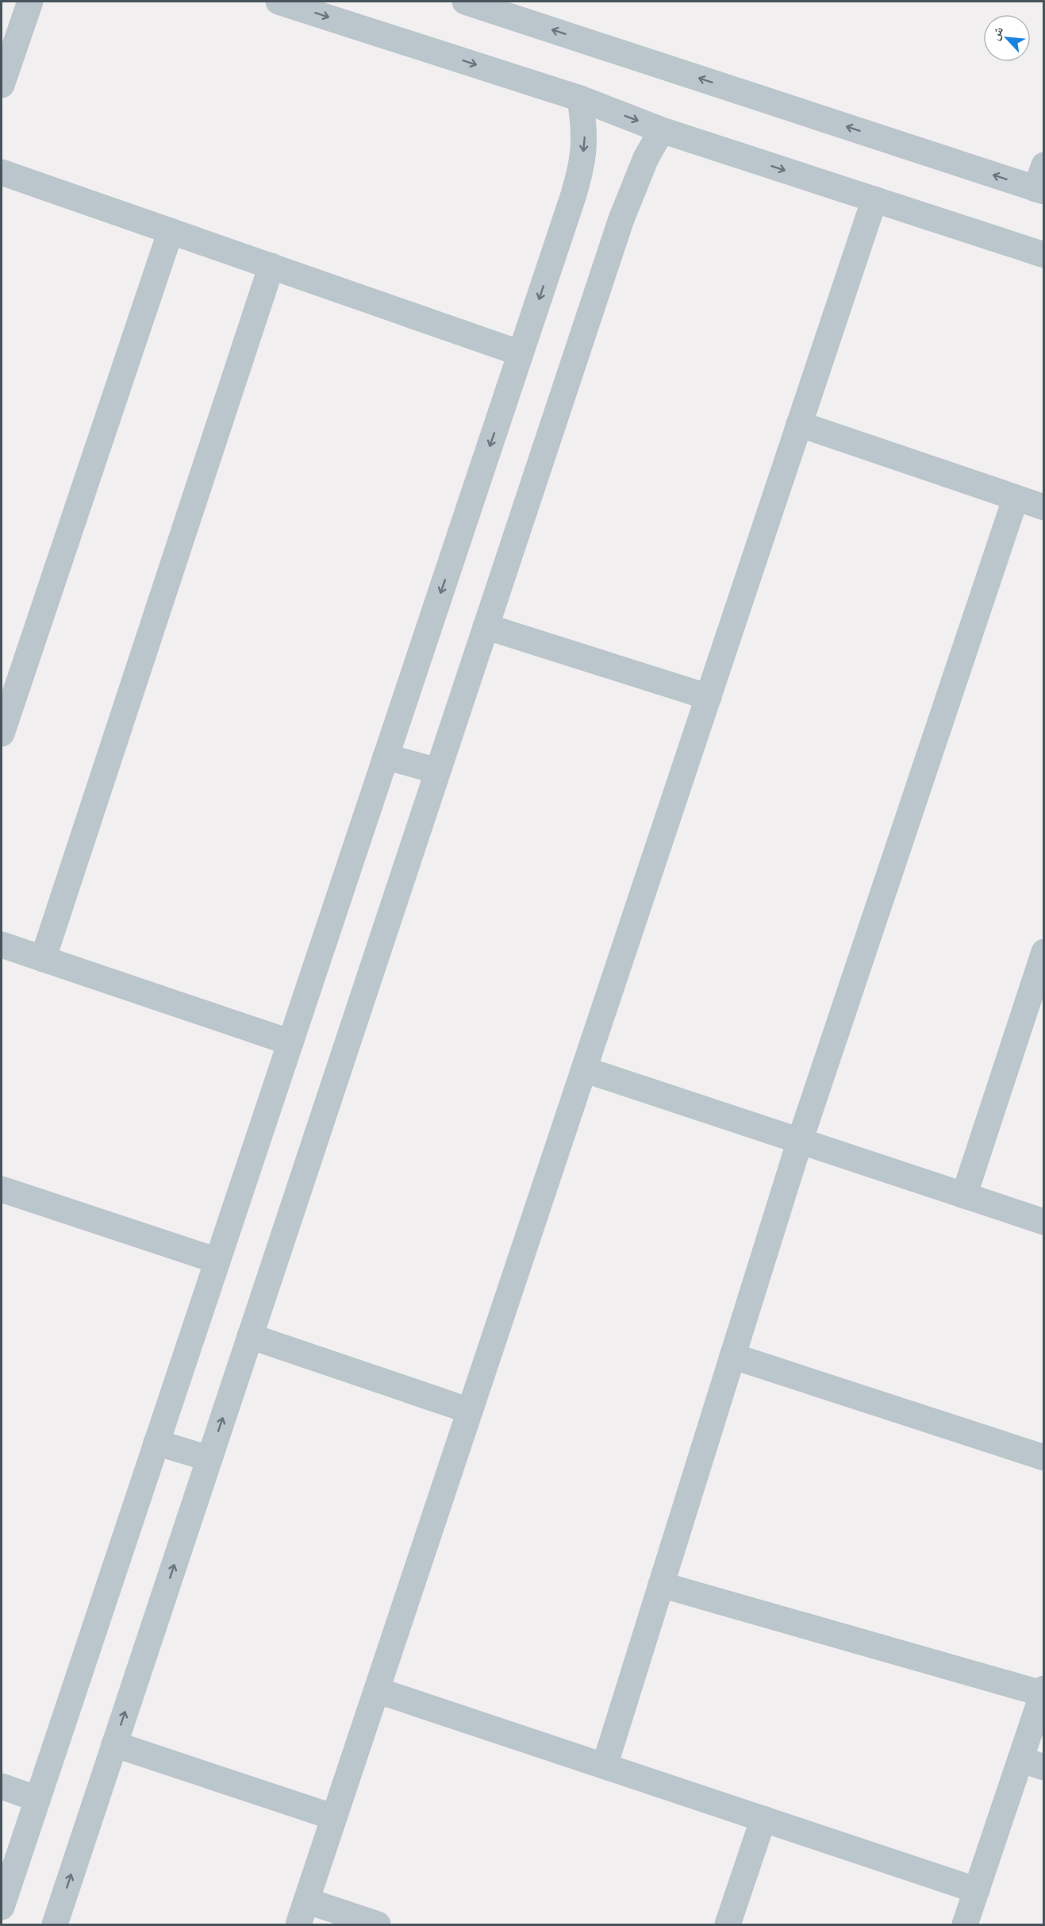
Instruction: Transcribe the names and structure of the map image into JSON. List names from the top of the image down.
{
  "north": "top left"
}
